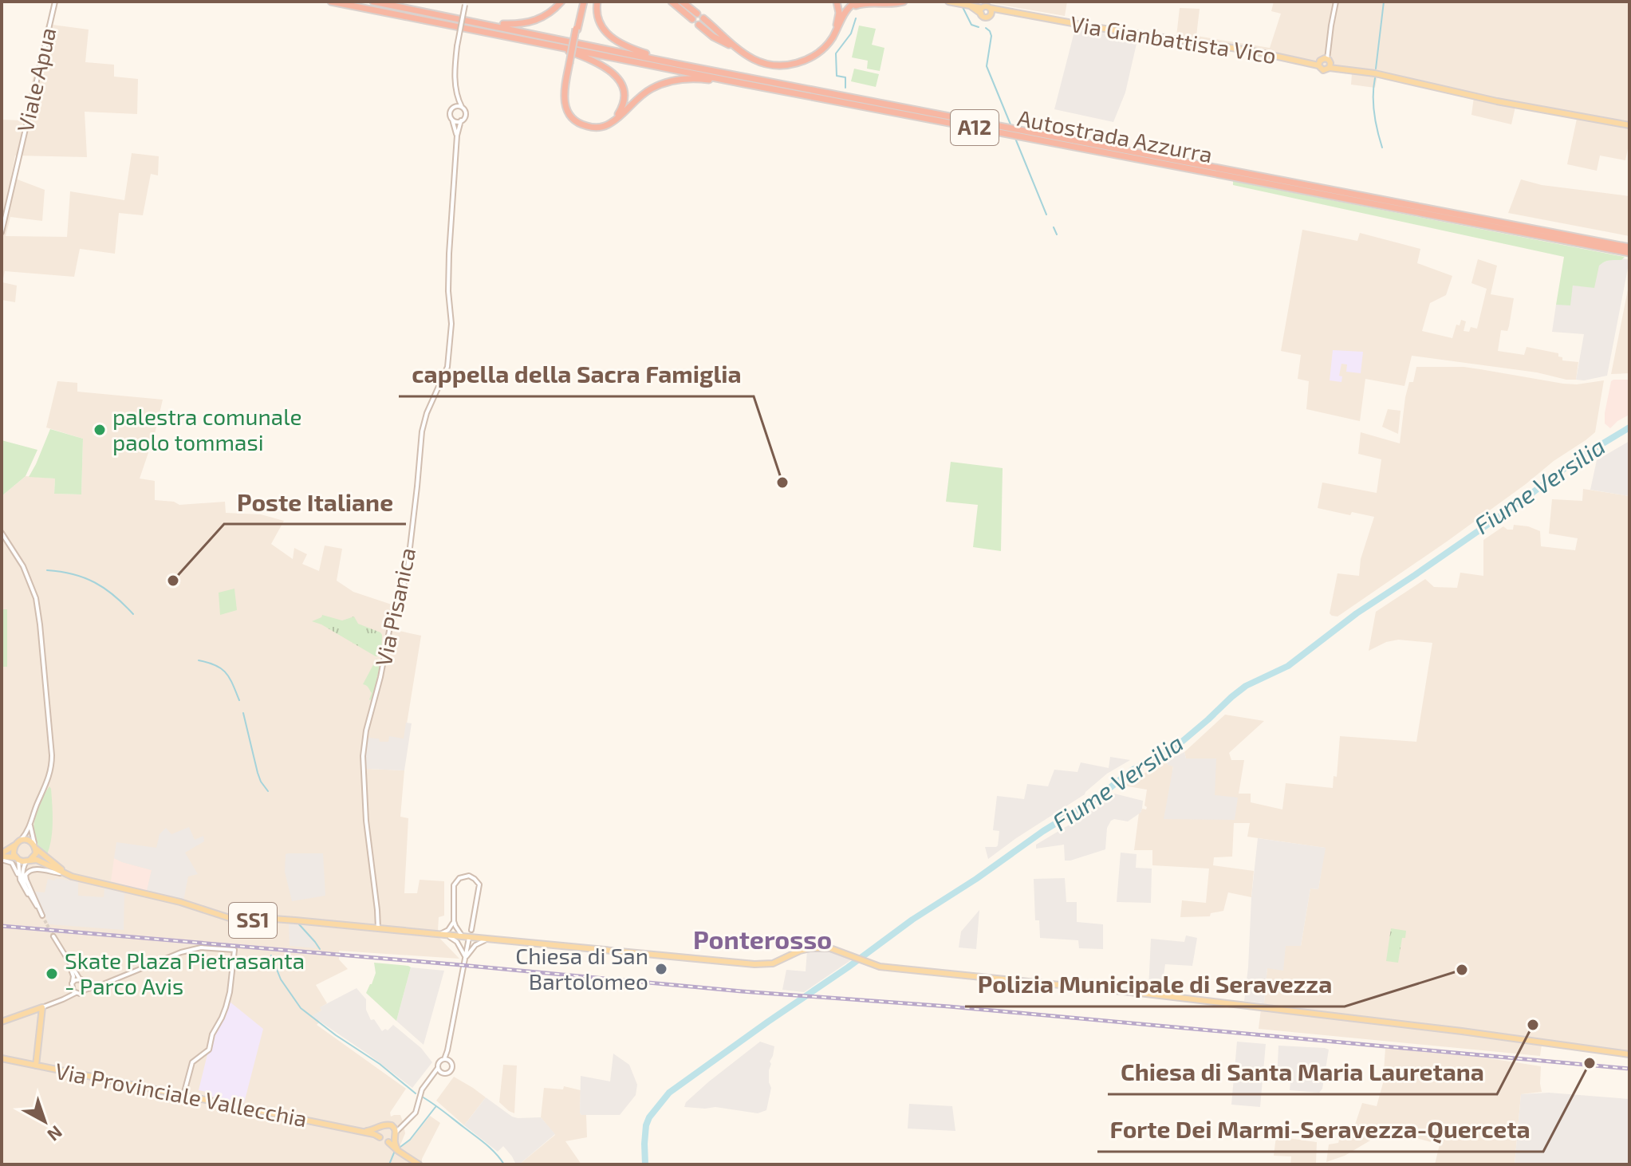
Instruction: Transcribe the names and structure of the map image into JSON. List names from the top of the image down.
{
  "streets": {
    "highway": ["A12", "Autostrada Azzurra"],
    "main road": ["Via Gianbattista Vico", "SS1", "Via Provinciale Vallecchia"],
    "street": ["Viale Apua", "Via Pisanica"]
  },
  "crossings": [
    ["Via Pisanica", "SS1"]
  ],
  "districts": ["Ponterosso"],
  "water": ["Fiume Versilia"],
  "places": [
    "palestra comunale paolo tommasi",
    "cappella della Sacra Famiglia",
    "Poste Italiane",
    "Chiesa di San Bartolomeo",
    "Polizia Municipale di Seravezza",
    "Skate Plaza Pietrasanta - Parco Avis",
    "Chiesa di Santa Maria Lauretana",
    "Forte Dei Marmi-Seravezza-Querceta"
  ],
  "north": "bottom right"
}
